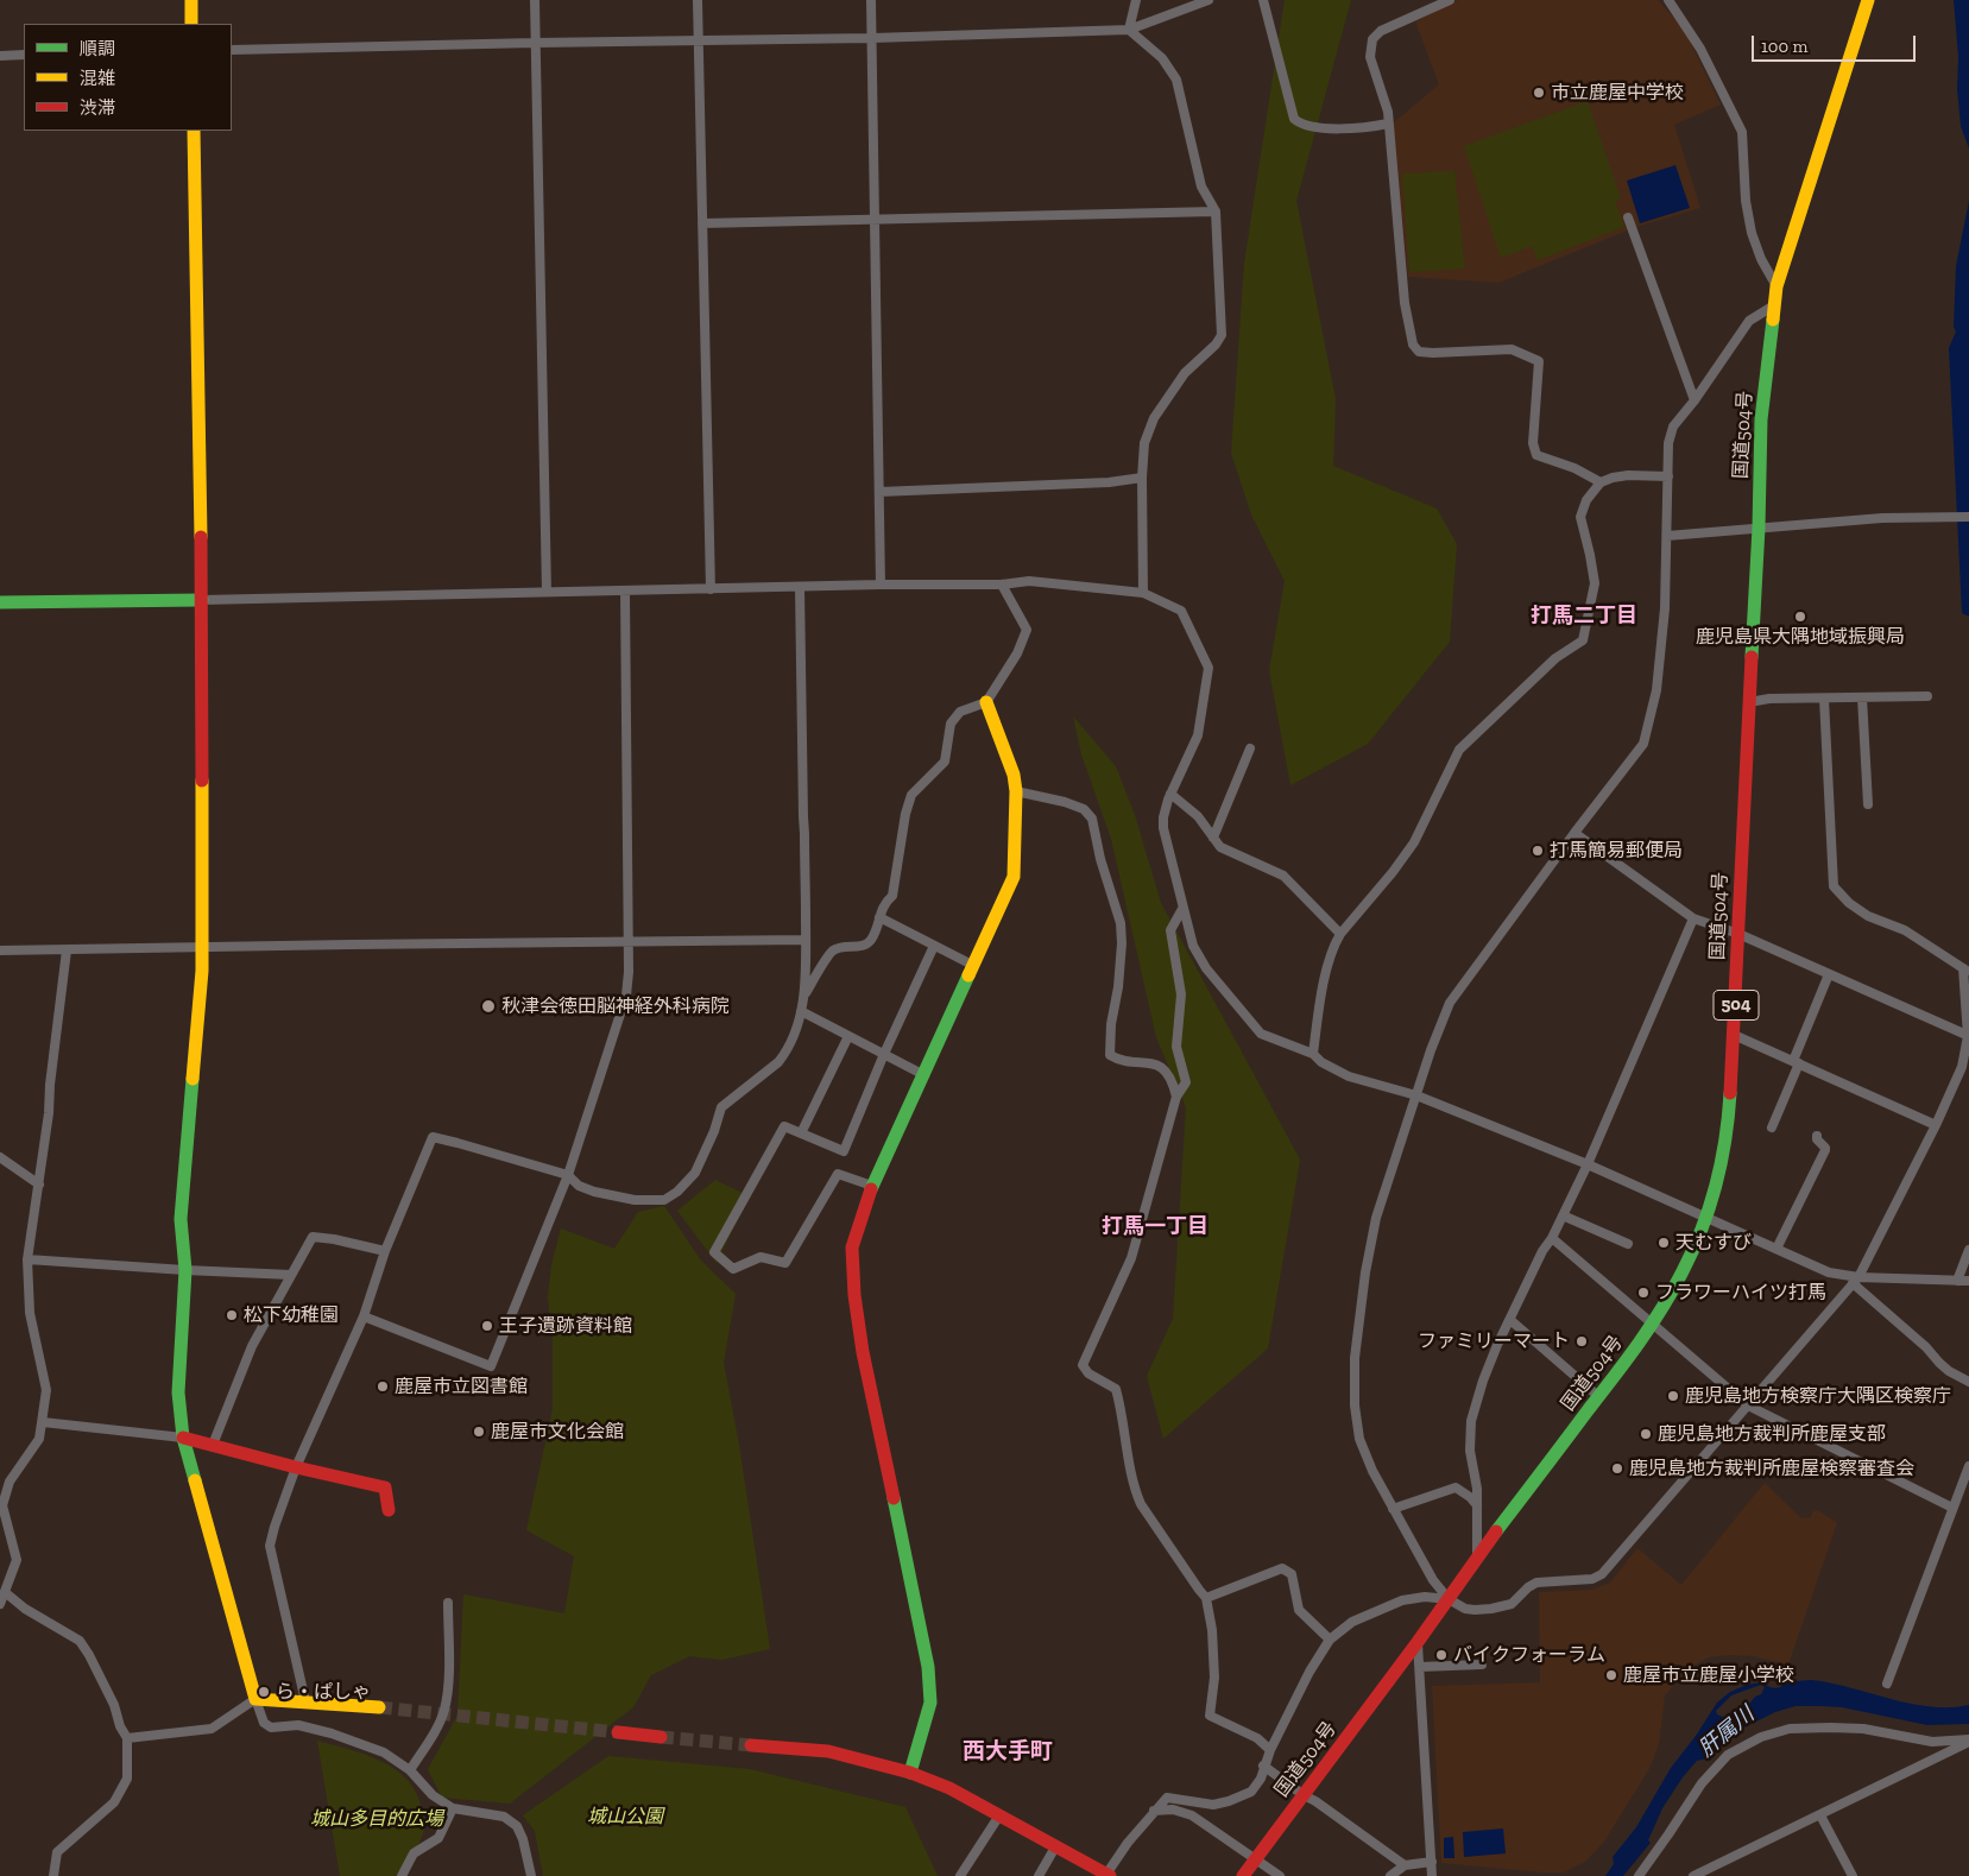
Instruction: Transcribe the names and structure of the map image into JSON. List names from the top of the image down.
{
  "streets": {
    "main road": ["国道504号", "504"]
  },
  "districts": ["打馬二丁目", "打馬一丁目", "西大手町"],
  "water": ["肝属川"],
  "parks": ["城山公園", "城山多目的広場"],
  "places": [
    "市立鹿屋中学校",
    "鹿児島県大隅地域振興局",
    "打馬簡易郵便局",
    "秋津会徳田脳神経外科病院",
    "天むすび",
    "フラワーハイツ打馬",
    "松下幼稚園",
    "王子遺跡資料館",
    "ファミリーマート",
    "鹿屋市立図書館",
    "鹿児島地方検察庁大隅区検察庁",
    "鹿屋市文化会館",
    "鹿児島地方裁判所鹿屋支部",
    "鹿児島地方裁判所鹿屋検察審査会",
    "バイクフォーラム",
    "鹿屋市立鹿屋小学校",
    "ら・ぱしゃ"
  ],
  "legend": ["順調", "混雑", "渋滞"],
  "scale_bar": "100 m"
}
